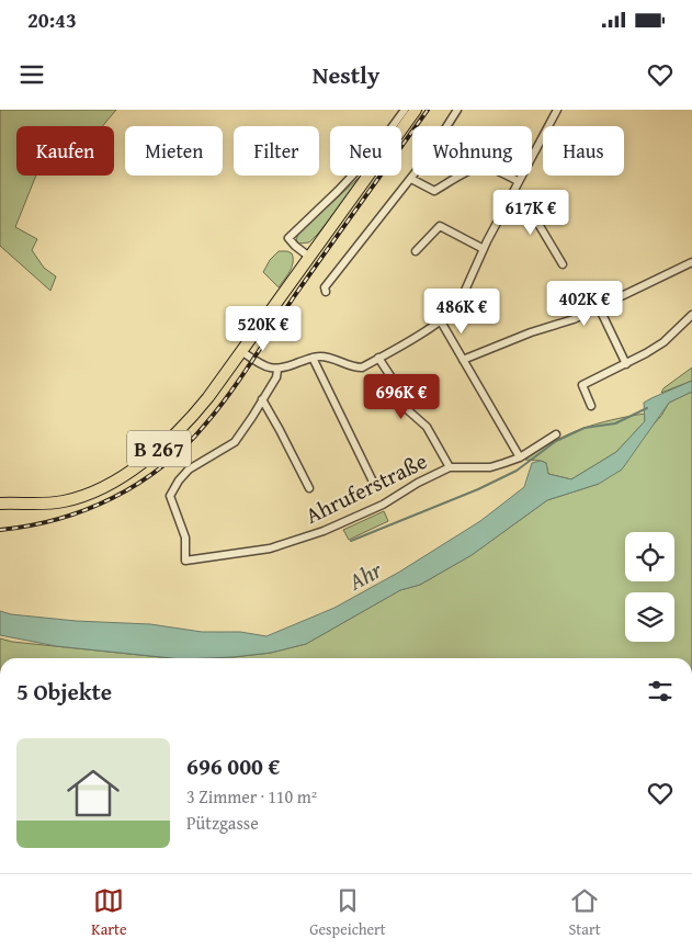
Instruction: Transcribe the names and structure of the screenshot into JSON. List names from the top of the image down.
{
  "streets": {
    "main road": ["B 267"],
    "street": ["Ahruferstraße"]
  },
  "water": ["Ahr"],
  "page": {
    "status": "20:43",
    "header": "Nestly",
    "chip": [
      "Kaufen",
      "Mieten",
      "Filter",
      "Neu",
      "Wohnung",
      "Haus"
    ],
    "price": [
      "617K €",
      "402K €",
      "486K €",
      "520K €",
      "696K €"
    ],
    "heading": "5 Objekte",
    "list": [
      {
        "name": "696 000 €",
        "note": "3 Zimmer · 110 m² · Pützgasse"
      }
    ],
    "tabs": ["Karte", "Gespeichert", "Start"]
  }
}
